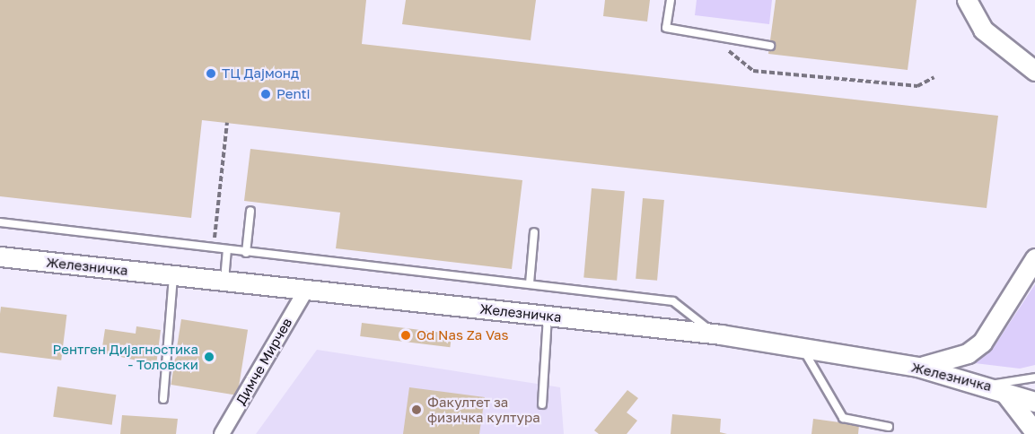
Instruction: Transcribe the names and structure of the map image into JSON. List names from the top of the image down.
{
  "streets": {
    "street": ["Железничка", "Димче Мирчев"]
  },
  "crossings": [
    ["Железничка", "Димче Мирчев"]
  ],
  "places": [
    "ТЦ Дајмонд",
    "Penti",
    "Od Nas Za Vas",
    "Рентген Дијагностика - Толовски",
    "Факултет за физичка култура"
  ]
}
